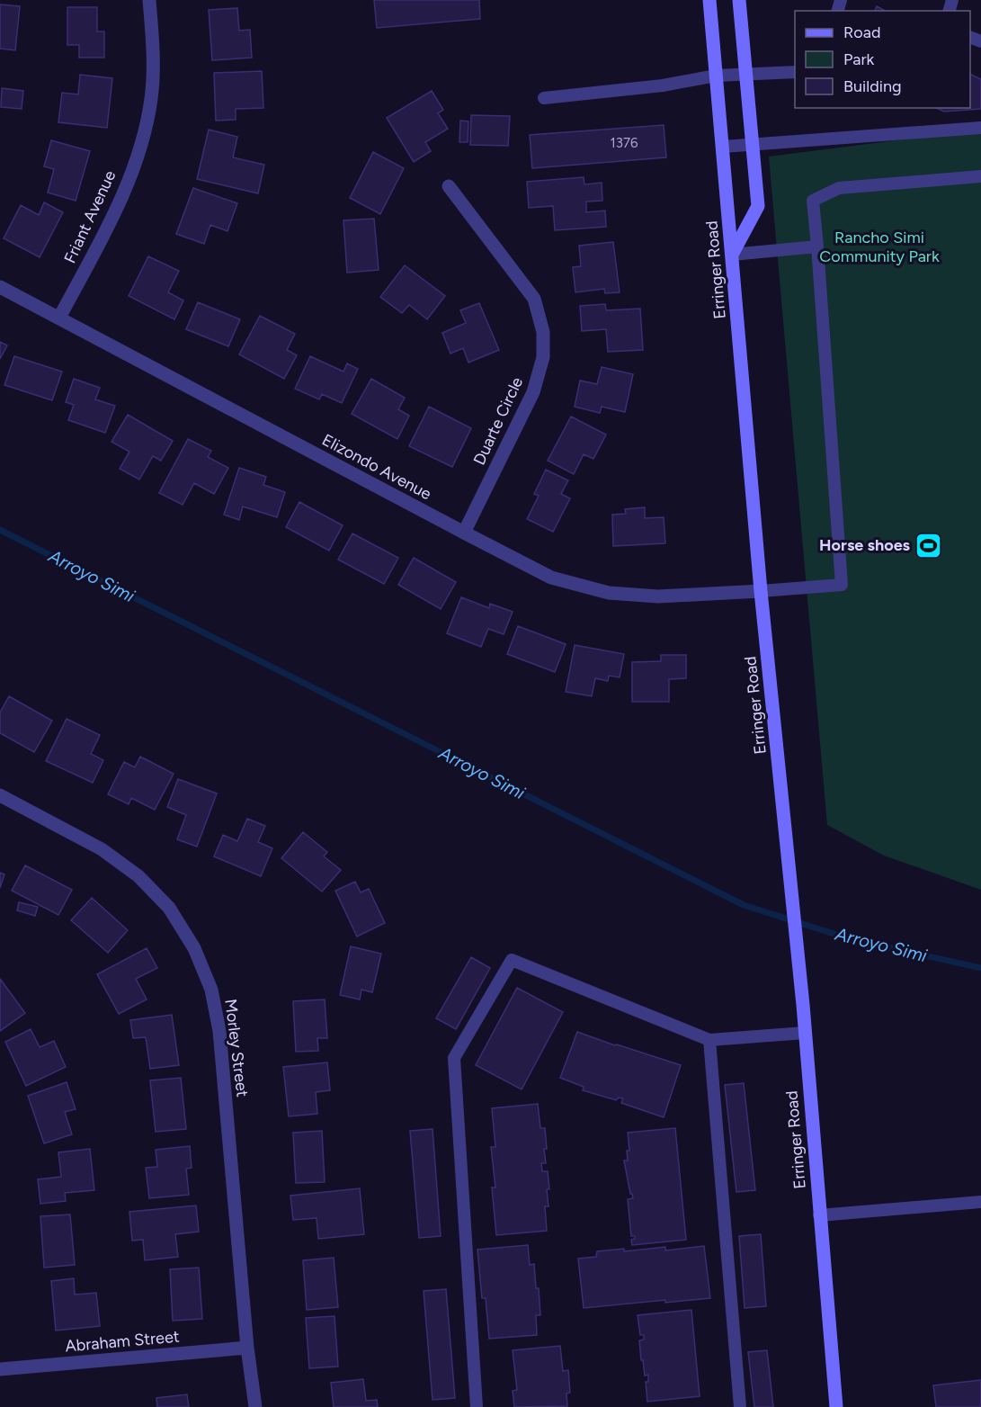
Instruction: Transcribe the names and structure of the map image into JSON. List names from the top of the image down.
{
  "streets": {
    "main road": ["Erringer Road"],
    "street": [
      "Friant Avenue",
      "Duarte Circle",
      "Elizondo Avenue",
      "Morley Street",
      "Abraham Street"
    ]
  },
  "crossings": [
    ["Friant Avenue", "Elizondo Avenue"],
    ["Erringer Road", "Elizondo Avenue"],
    ["Duarte Circle", "Elizondo Avenue"],
    ["Morley Street", "Abraham Street"]
  ],
  "water": ["Arroyo Simi"],
  "parks": ["Rancho Simi Community Park"],
  "places": {
    "sports": ["Horse shoes"]
  },
  "house_numbers": ["1376"],
  "legend": ["Road", "Park", "Building"]
}
